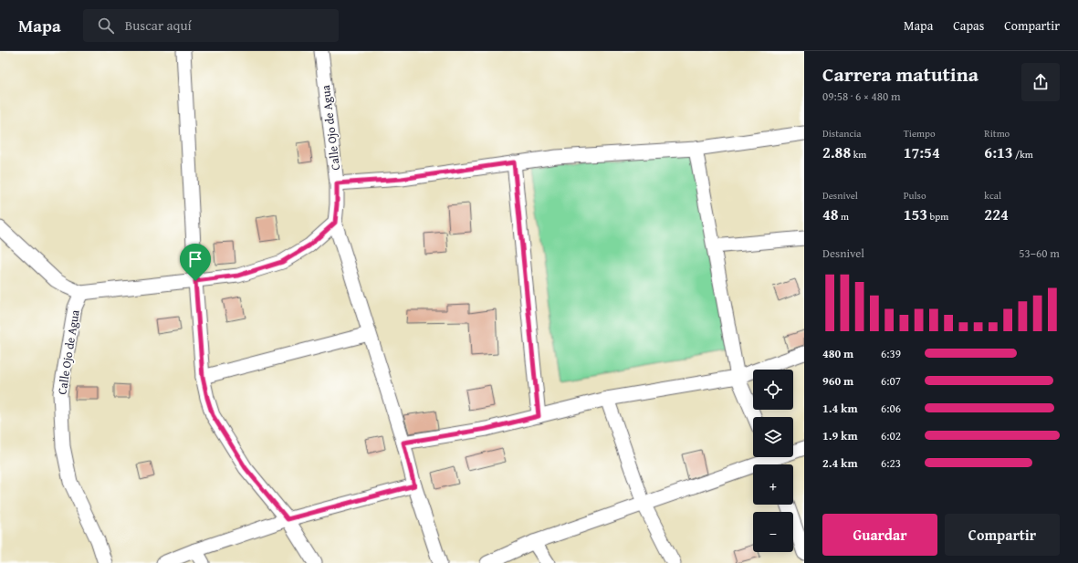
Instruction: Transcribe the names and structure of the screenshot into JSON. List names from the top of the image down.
{
  "streets": {
    "street": ["Calle Ojo de Agua"]
  },
  "page": {
    "header": "Mapa",
    "search": "Buscar aquí",
    "nav": ["Mapa", "Capas", "Compartir"],
    "heading": ["Carrera matutina", "09:58 · 6 × 480 m"],
    "stats": [
      ["Distancia", "2.88 km"],
      ["Tiempo", "17:54"],
      ["Ritmo", "6:13 /km"],
      ["Desnivel", "48 m"],
      ["Pulso", "153 bpm"],
      ["kcal", "224"]
    ],
    "chart": ["Desnivel", "53–60 m"],
    "list": [
      {
        "name": "480 m",
        "note": "6:39"
      },
      {
        "name": "960 m",
        "note": "6:07"
      },
      {
        "name": "1.4 km",
        "note": "6:06"
      },
      {
        "name": "1.9 km",
        "note": "6:02"
      },
      {
        "name": "2.4 km",
        "note": "6:23"
      }
    ],
    "map_buttons": ["+", "−"],
    "buttons": ["Guardar", "Compartir"]
  }
}
